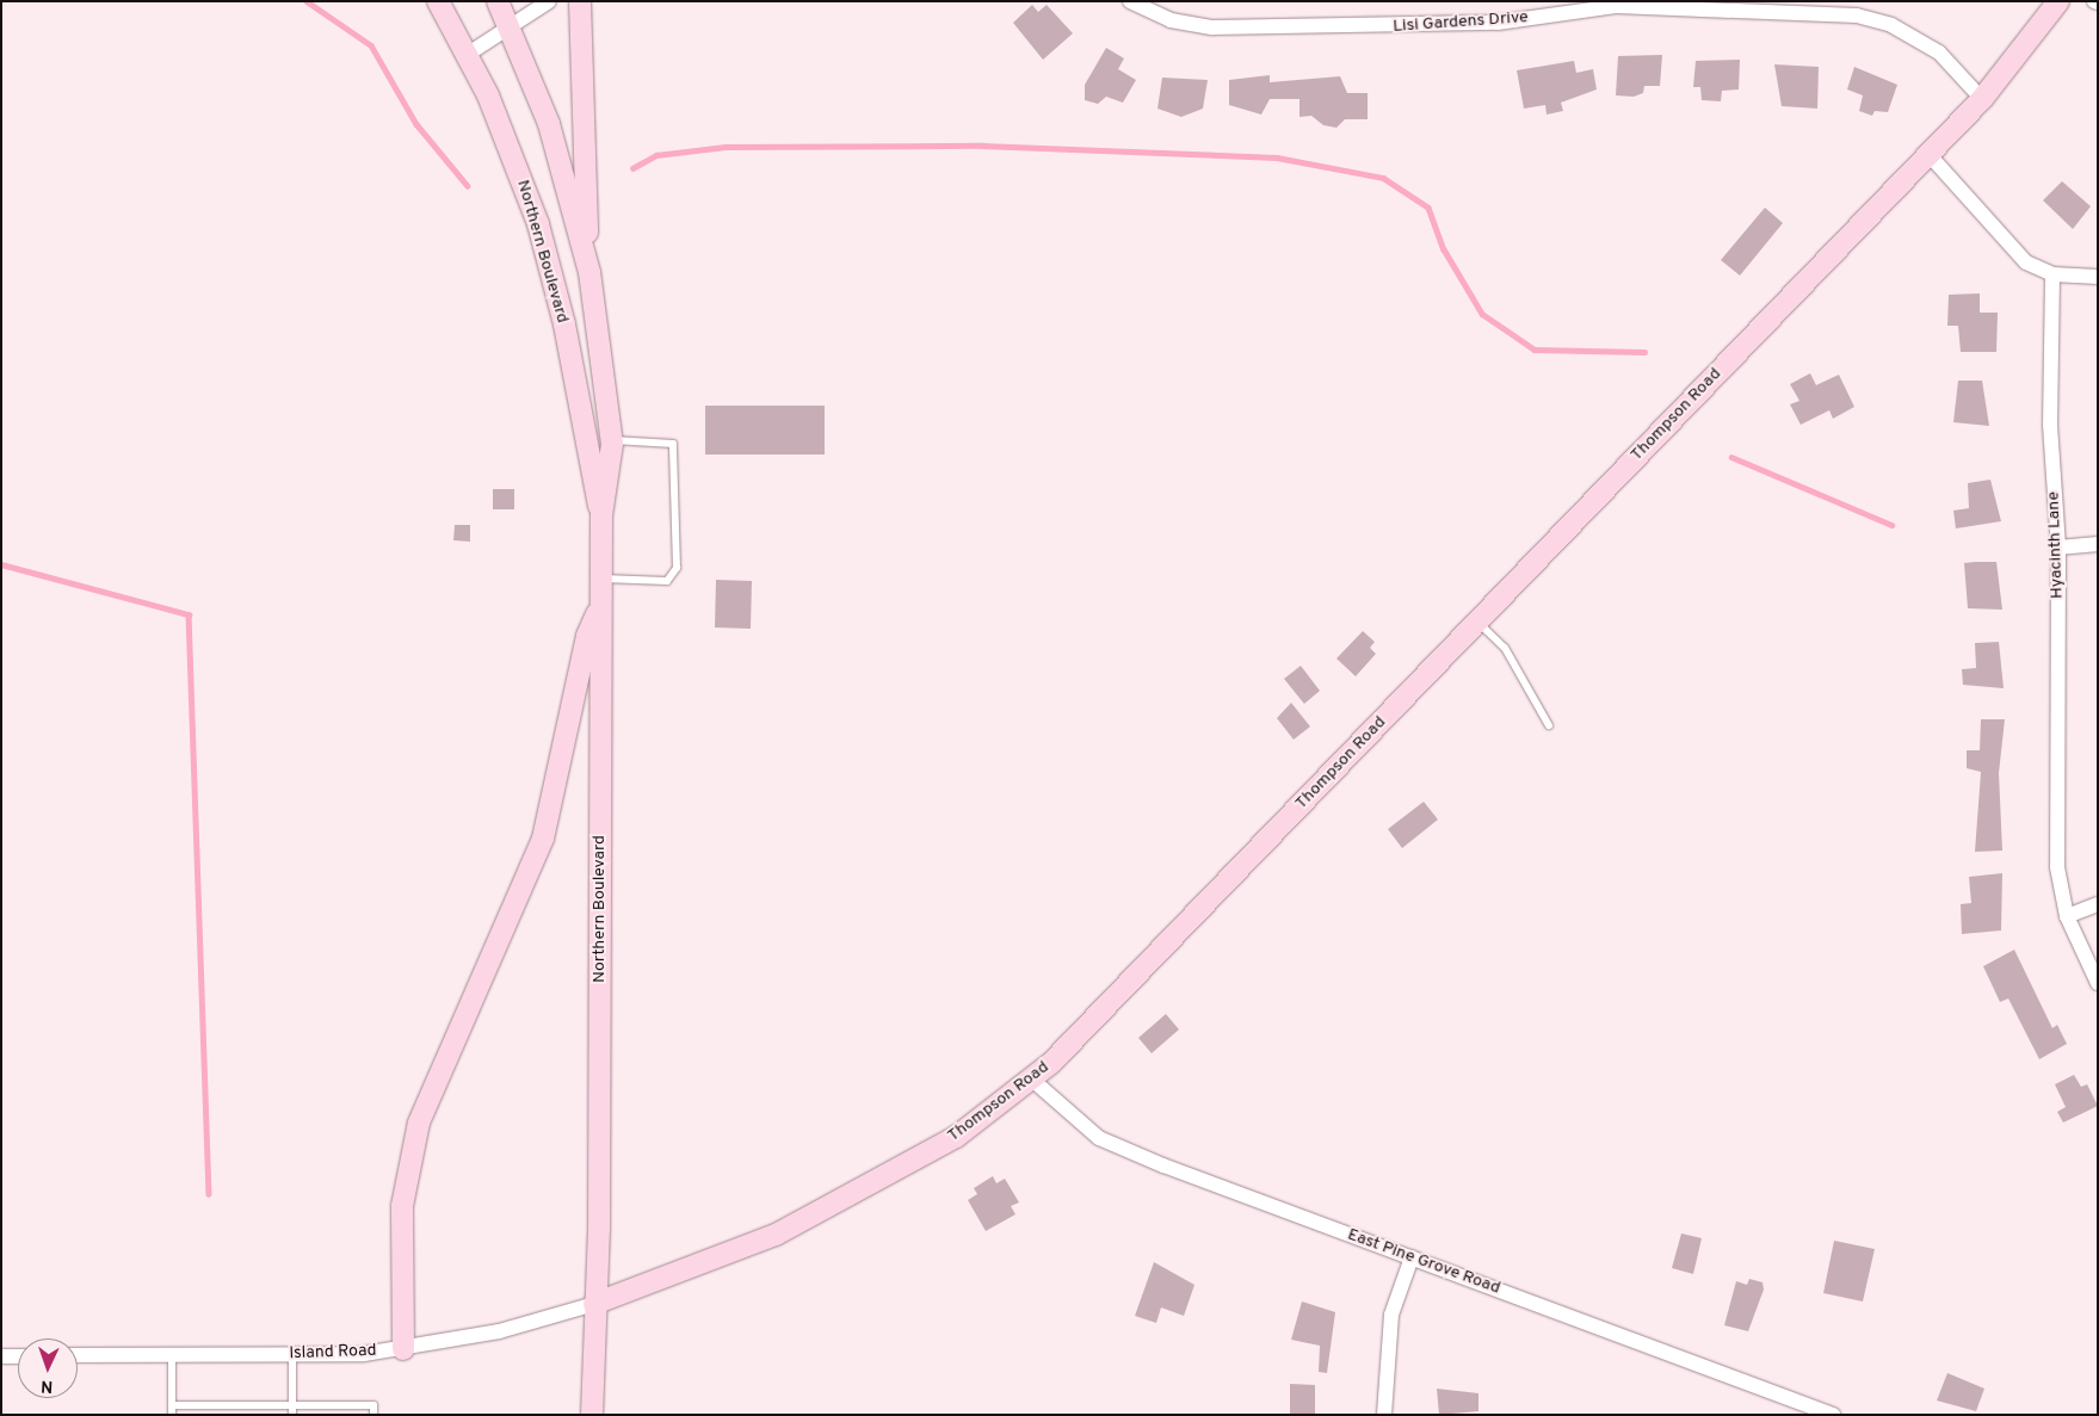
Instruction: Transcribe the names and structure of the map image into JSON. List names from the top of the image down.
{
  "streets": {
    "main road": ["Northern Boulevard", "Thompson Road"],
    "street": [
      "Lisi Gardens Drive",
      "Hyacinth Lane",
      "East Pine Grove Road",
      "Island Road"
    ]
  },
  "crossings": [
    ["Lisi Gardens Drive", "Thompson Road"],
    ["Northern Boulevard", "Thompson Road"],
    ["Northern Boulevard", "Island Road"],
    ["Thompson Road", "East Pine Grove Road"],
    ["Thompson Road", "Island Road"]
  ],
  "north": "bottom"
}
